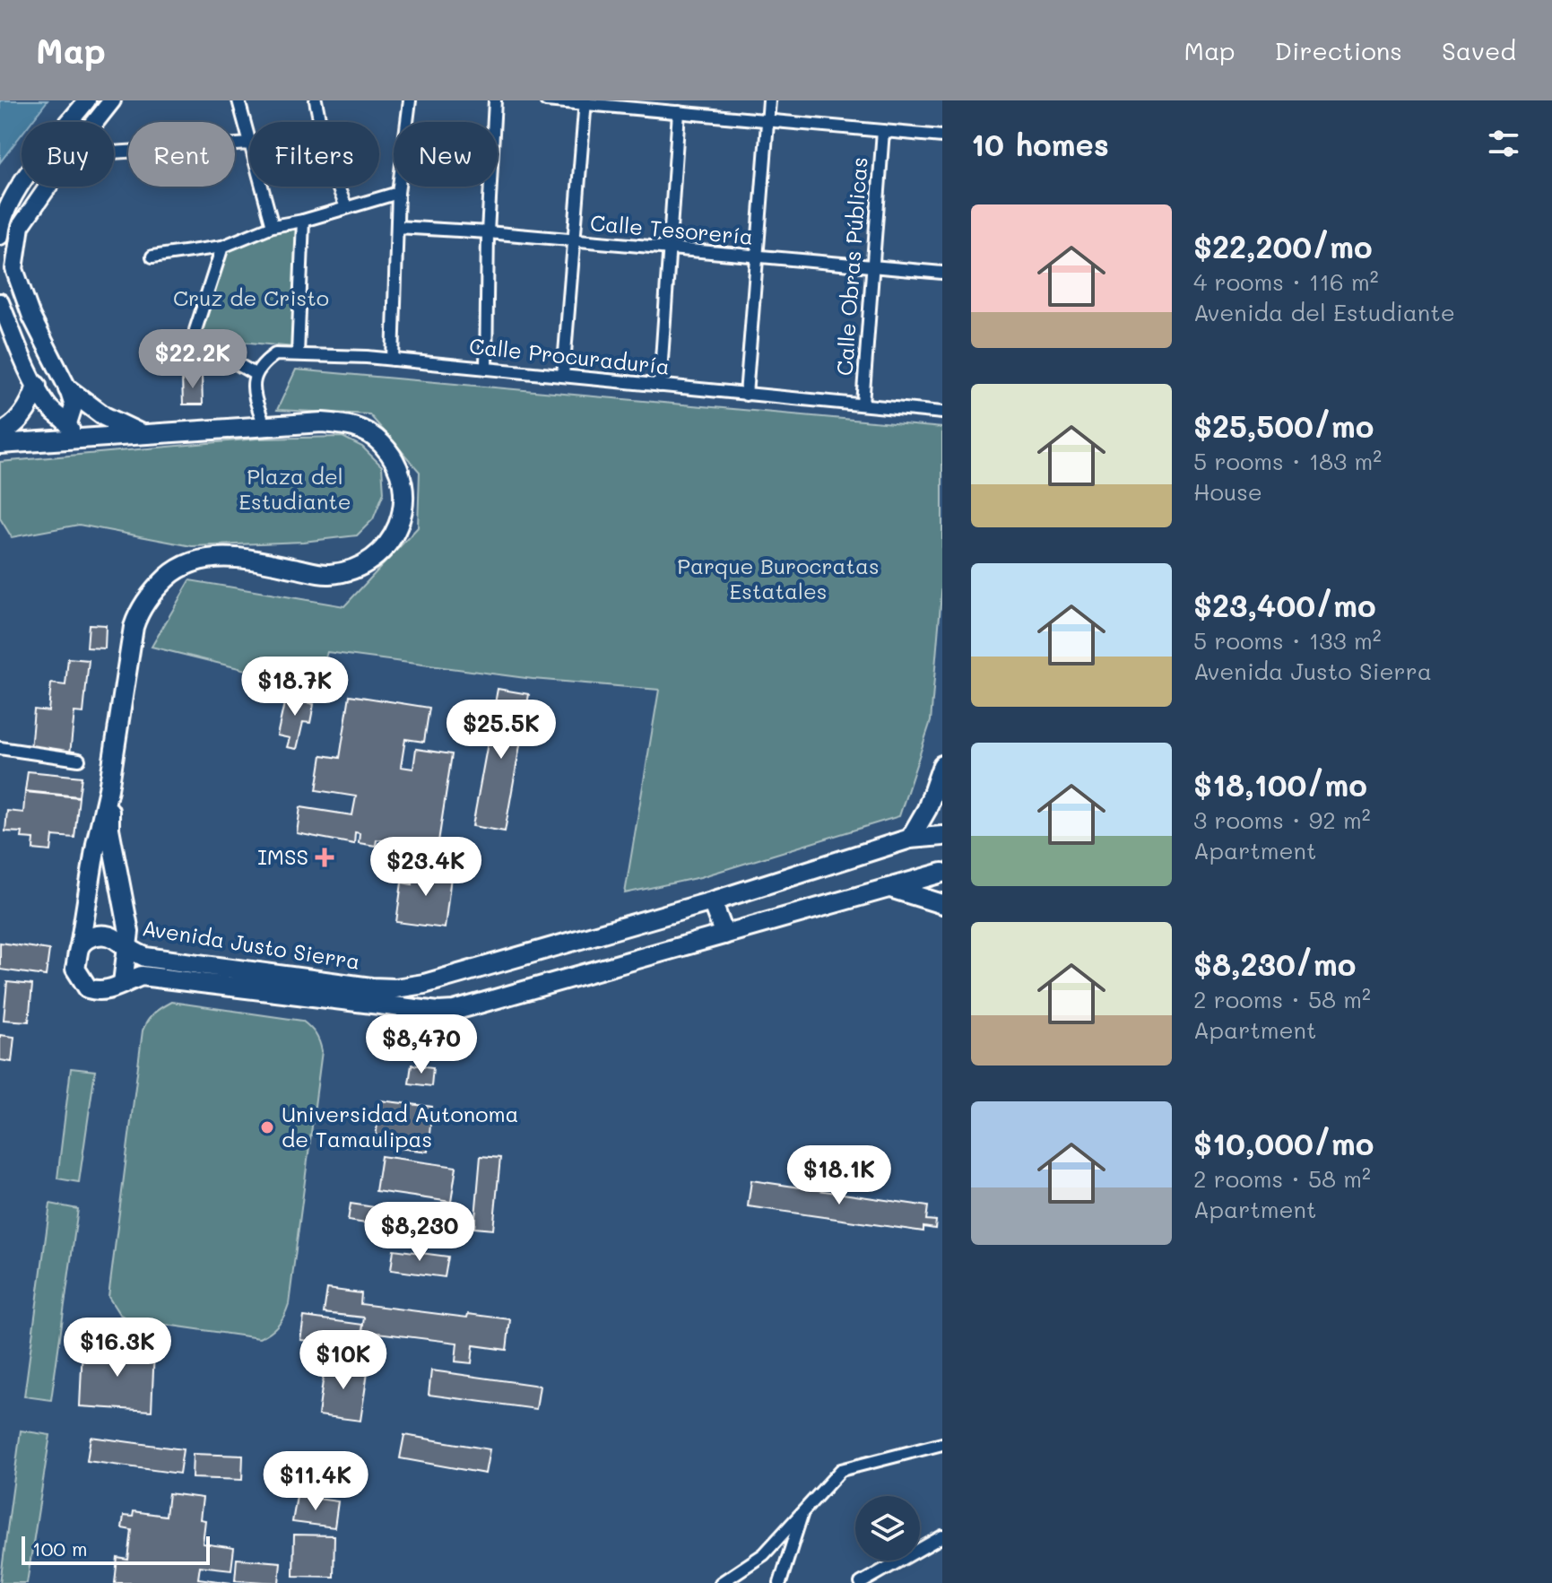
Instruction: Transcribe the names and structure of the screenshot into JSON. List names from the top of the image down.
{
  "streets": {
    "main road": ["Avenida Justo Sierra"],
    "street": ["Calle Tesorería", "Calle Obras Públicas", "Calle Procuraduría"]
  },
  "crossings": [
    ["Calle Tesorería", "Calle Obras Públicas"],
    ["Calle Obras Públicas", "Calle Procuraduría"]
  ],
  "parks": ["Cruz de Cristo", "Plaza del Estudiante", "Parque Burocratas Estatales"],
  "places": {
    "health": ["IMSS"],
    "other": ["Universidad Autonoma de Tamaulipas"]
  },
  "scale_bar": "100 m",
  "page": {
    "header": "Map",
    "nav": ["Map", "Directions", "Saved"],
    "heading": "10 homes",
    "chip": [
      "Buy",
      "Rent",
      "Filters",
      "New"
    ],
    "list": [
      {
        "name": "$22,200/mo",
        "note": "4 rooms · 116 m² · Avenida del Estudiante"
      },
      {
        "name": "$25,500/mo",
        "note": "5 rooms · 183 m² · House"
      },
      {
        "name": "$23,400/mo",
        "note": "5 rooms · 133 m² · Avenida Justo Sierra"
      },
      {
        "name": "$18,100/mo",
        "note": "3 rooms · 92 m² · Apartment"
      },
      {
        "name": "$8,230/mo",
        "note": "2 rooms · 58 m² · Apartment"
      },
      {
        "name": "$10,000/mo",
        "note": "2 rooms · 58 m² · Apartment"
      }
    ],
    "price": [
      "$22.2K",
      "$18.7K",
      "$25.5K",
      "$23.4K",
      "$8,470",
      "$18.1K",
      "$8,230",
      "$16.3K",
      "$10K",
      "$11.4K"
    ],
    "scale": "100 m"
  }
}
